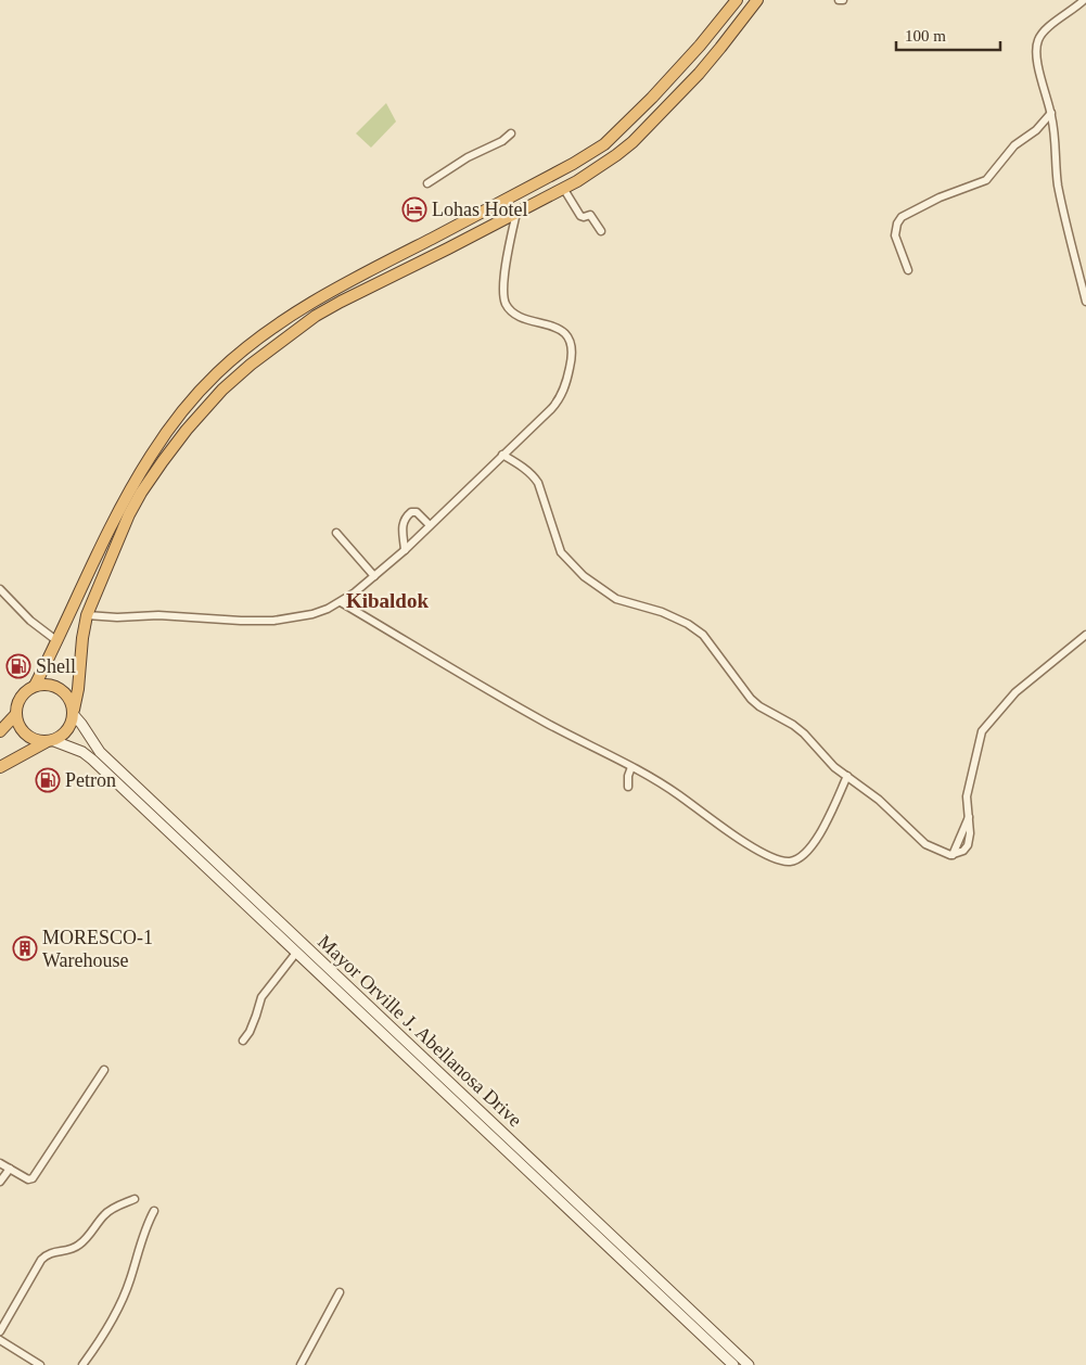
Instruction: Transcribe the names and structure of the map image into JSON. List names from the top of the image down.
{
  "streets": {
    "main road": ["Mayor Orville J. Abellanosa Drive"]
  },
  "districts": ["Kibaldok"],
  "places": {
    "hotel": ["Lohas Hotel"],
    "fuel station": ["Shell", "Petron"],
    "building": ["MORESCO-1 Warehouse"]
  },
  "scale_bar": "100 m"
}
